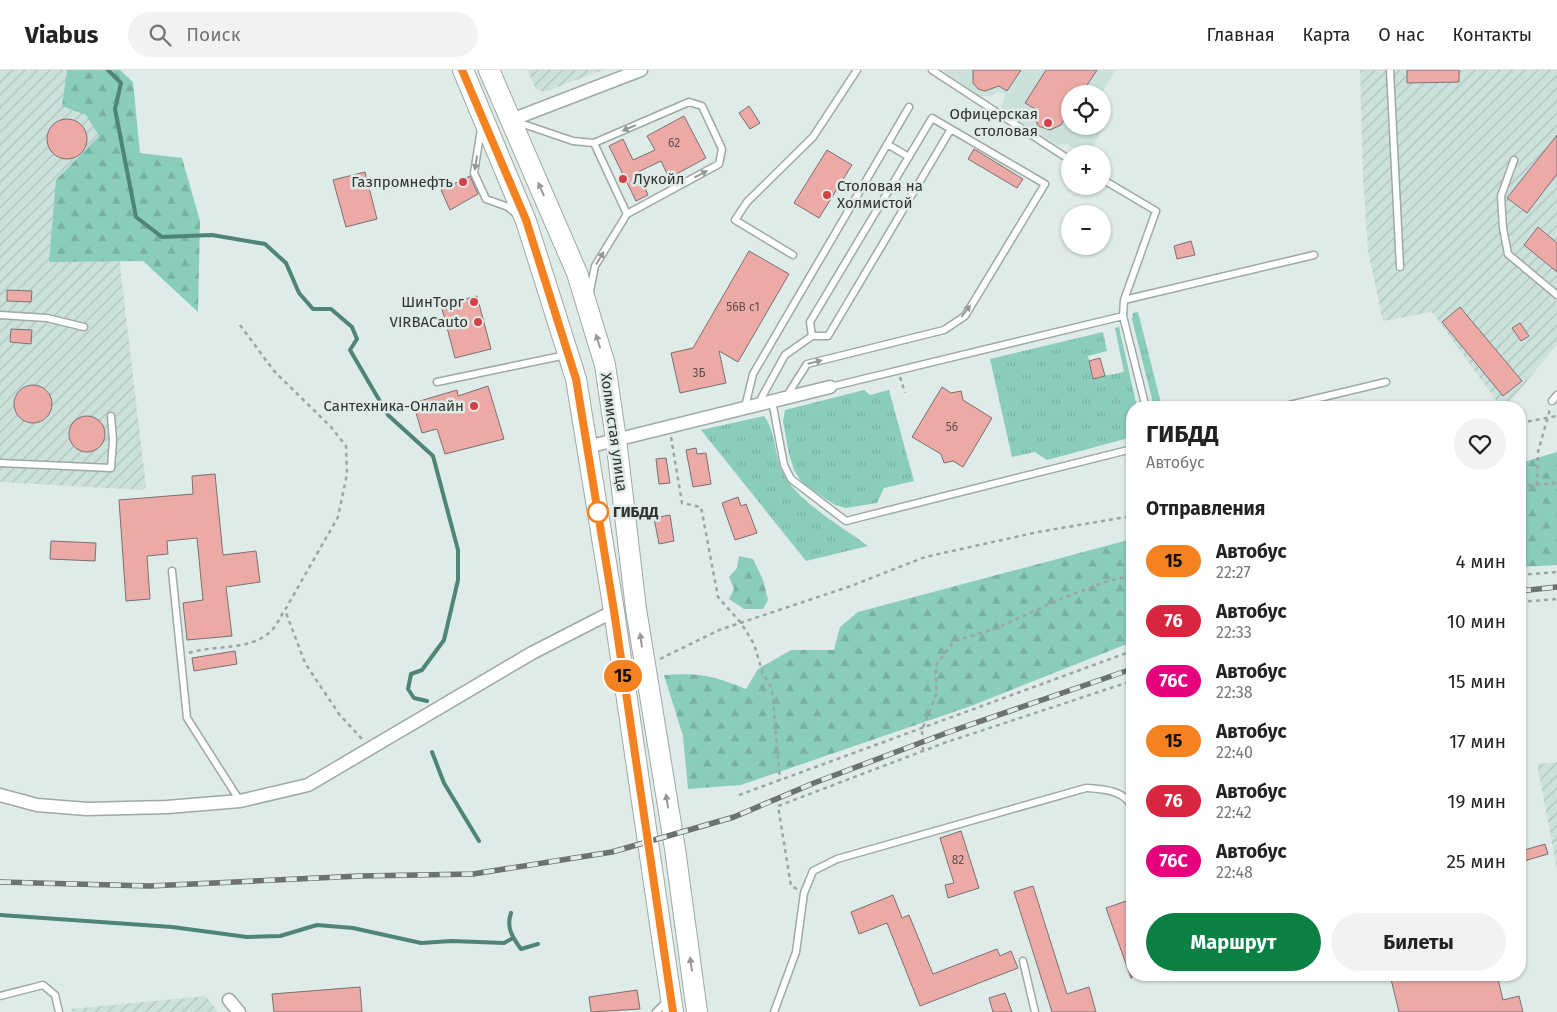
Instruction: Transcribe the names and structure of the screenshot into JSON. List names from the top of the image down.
{
  "streets": {
    "highway": ["Холмистая улица"]
  },
  "places": [
    "Офицерская столовая",
    "Лукойл",
    "Газпромнефть",
    "Столовая на Холмистой",
    "ШинТорг",
    "VIRBACauto",
    "Сантехника-Онлайн",
    "ГИБДД"
  ],
  "lines": ["bus line 15"],
  "house_numbers": [
    "62",
    "56В с1",
    "3Б",
    "56",
    "82"
  ],
  "page": {
    "header": "Viabus",
    "search": "Поиск",
    "nav": [
      "Главная",
      "Карта",
      "О нас",
      "Контакты"
    ],
    "on_map": "15",
    "map_buttons": ["+", "−"],
    "heading": [
      ["ГИБДД", "Автобус"],
      "Отправления"
    ],
    "list": [
      {
        "mark": "15",
        "name": "Автобус",
        "note": "22:27",
        "value": "4 мин"
      },
      {
        "mark": "76",
        "name": "Автобус",
        "note": "22:33",
        "value": "10 мин"
      },
      {
        "mark": "76С",
        "name": "Автобус",
        "note": "22:38",
        "value": "15 мин"
      },
      {
        "mark": "15",
        "name": "Автобус",
        "note": "22:40",
        "value": "17 мин"
      },
      {
        "mark": "76",
        "name": "Автобус",
        "note": "22:42",
        "value": "19 мин"
      },
      {
        "mark": "76С",
        "name": "Автобус",
        "note": "22:48",
        "value": "25 мин"
      }
    ],
    "buttons": ["Маршрут", "Билеты"]
  }
}
